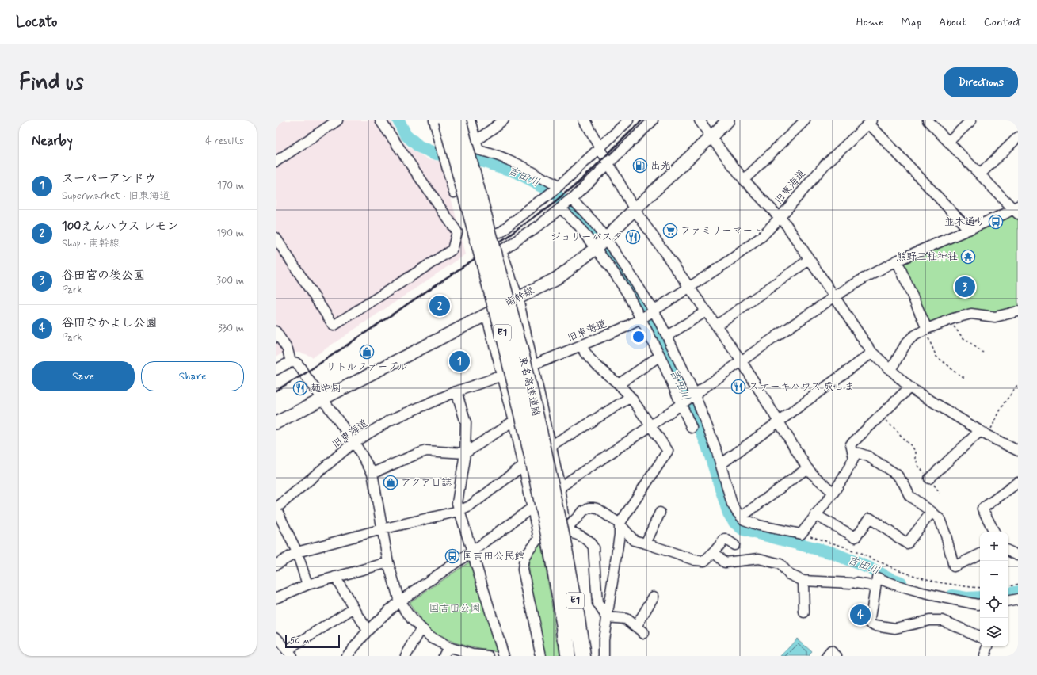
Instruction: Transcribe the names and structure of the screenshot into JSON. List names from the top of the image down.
{
  "streets": {
    "highway": ["E1", "東名高速道路"],
    "main road": ["南幹線"],
    "street": ["旧東海道"]
  },
  "water": ["吉田川"],
  "parks": ["国吉田公園"],
  "places": {
    "fuel station": ["出光"],
    "bus stop": ["並木通り", "国吉田公民館"],
    "supermarket": ["ファミリーマート"],
    "restaurant": ["ジョリーパスタ", "ステーキハウス 成しま", "麺や厨"],
    "temple": ["熊野三柱神社"],
    "shop": ["リトルファーブル", "アクア日誌"]
  },
  "scale_bar": "50 m",
  "page": {
    "header": "Locato",
    "nav": [
      "Home",
      "Map",
      "About",
      "Contact"
    ],
    "buttons": [
      "Directions",
      ["Save", "Share"]
    ],
    "title": "Find us",
    "heading": ["Nearby", "4 results"],
    "list": [
      {
        "mark": "1",
        "name": "スーパーアンドウ",
        "note": "Supermarket · 旧東海道",
        "value": "170 m"
      },
      {
        "mark": "2",
        "name": "100えんハウス レモン",
        "note": "Shop · 南幹線",
        "value": "190 m"
      },
      {
        "mark": "3",
        "name": "谷田宮の後公園",
        "note": "Park",
        "value": "300 m"
      },
      {
        "mark": "4",
        "name": "谷田なかよし公園",
        "note": "Park",
        "value": "330 m"
      }
    ],
    "pins": [
      "3",
      "2",
      "1",
      "4"
    ],
    "map_buttons": ["+", "−"],
    "scale": "50 m"
  }
}
